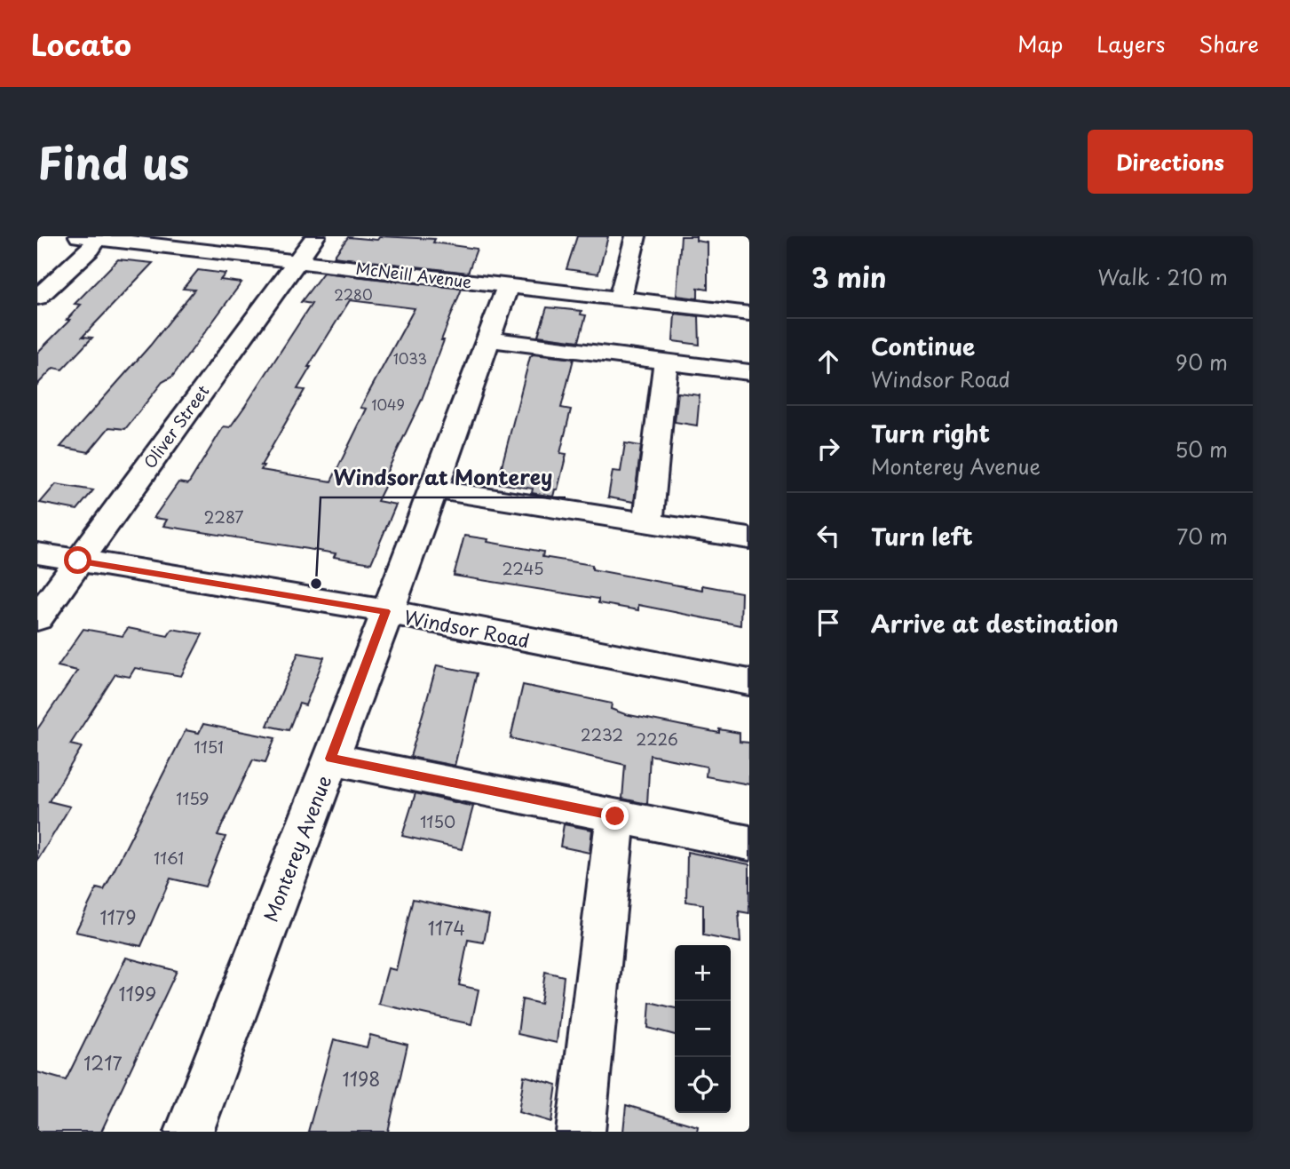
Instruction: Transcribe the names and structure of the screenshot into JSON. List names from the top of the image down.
{
  "streets": {
    "street": [
      "McNeill Avenue",
      "Oliver Street",
      "Windsor Road",
      "Monterey Avenue"
    ]
  },
  "crossings": [
    ["McNeill Avenue", "Oliver Street"],
    ["McNeill Avenue", "Monterey Avenue"],
    ["Oliver Street", "Windsor Road"],
    ["Windsor Road", "Monterey Avenue"]
  ],
  "places": ["Windsor at Monterey"],
  "house_numbers": [
    "2280",
    "1033",
    "1049",
    "2287",
    "2245",
    "2232",
    "2226",
    "1151",
    "1159",
    "1150",
    "1161",
    "1179",
    "1174",
    "1199",
    "1217",
    "1198"
  ],
  "page": {
    "header": "Locato",
    "nav": ["Map", "Layers", "Share"],
    "title": "Find us",
    "buttons": "Directions",
    "heading": ["3 min", "Walk · 210 m"],
    "list": [
      ["Continue", "Windsor Road", "90 m"],
      ["Turn right", "Monterey Avenue", "50 m"],
      ["Turn left", "70 m"],
      "Arrive at destination"
    ],
    "map_buttons": ["+", "−"]
  }
}
